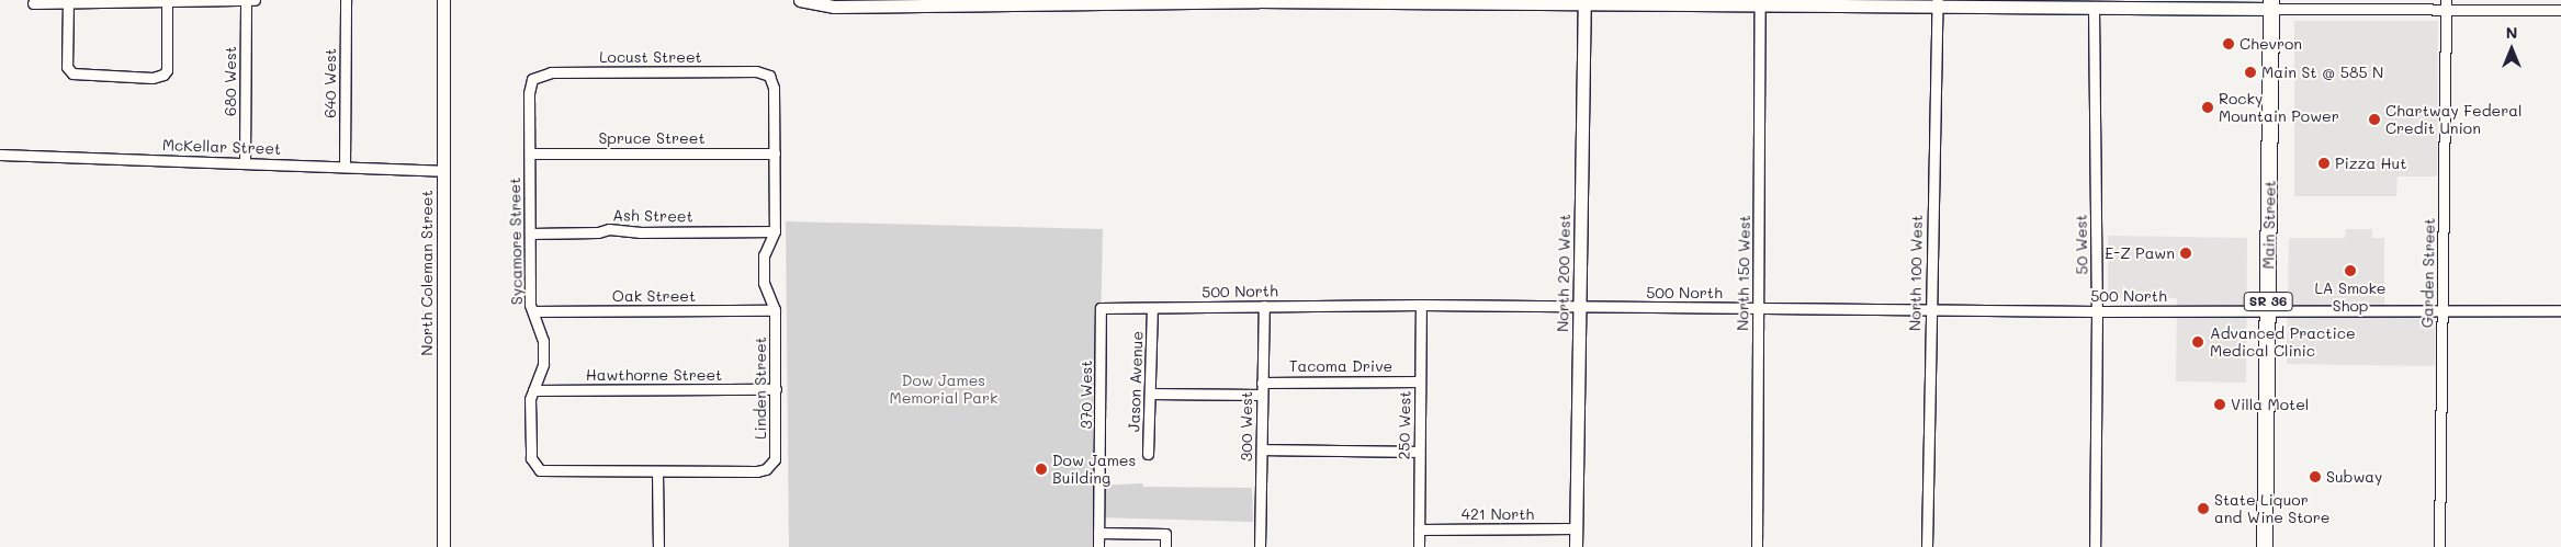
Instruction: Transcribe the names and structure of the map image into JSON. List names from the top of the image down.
{
  "streets": {
    "highway": ["Main Street", "SR 36"],
    "street": [
      "Locust Street",
      "680 West",
      "640 West",
      "Spruce Street",
      "McKellar Street",
      "Ash Street",
      "Sycamore Street",
      "50 West",
      "North Coleman Street",
      "North 200 West",
      "North 150 West",
      "North 100 West",
      "Garden Street",
      "500 North",
      "Oak Street",
      "Tacoma Drive",
      "Hawthorne Street",
      "Jason Avenue",
      "Linden Street",
      "370 West",
      "250 West",
      "300 West",
      "421 North"
    ]
  },
  "crossings": [
    ["Locust Street", "Sycamore Street"],
    ["Locust Street", "Linden Street"],
    ["680 West", "McKellar Street"],
    ["640 West", "McKellar Street"],
    ["Spruce Street", "Sycamore Street"],
    ["Spruce Street", "Linden Street"],
    ["McKellar Street", "North Coleman Street"],
    ["Ash Street", "Sycamore Street"],
    ["Ash Street", "Linden Street"],
    ["Main Street", "500 North"],
    ["Sycamore Street", "Oak Street"],
    ["Sycamore Street", "Hawthorne Street"],
    ["Sycamore Street", "Linden Street"],
    ["50 West", "500 North"],
    ["North 200 West", "500 North"],
    ["North 200 West", "421 North"],
    ["North 150 West", "500 North"],
    ["North 100 West", "500 North"],
    ["Garden Street", "500 North"],
    ["500 North", "Jason Avenue"],
    ["500 North", "370 West"],
    ["500 North", "250 West"],
    ["500 North", "300 West"],
    ["Oak Street", "Linden Street"],
    ["Tacoma Drive", "250 West"],
    ["Tacoma Drive", "300 West"],
    ["Hawthorne Street", "Linden Street"],
    ["250 West", "421 North"]
  ],
  "parks": ["Dow James Memorial Park"],
  "places": [
    "Chevron",
    "Main St @ 585 N",
    "Rocky Mountain Power",
    "Chartway Federal Credit Union",
    "Pizza Hut",
    "E-Z Pawn",
    "LA Smoke Shop",
    "Advanced Practice Medical Clinic",
    "Villa Motel",
    "Dow James Building",
    "Subway",
    "State Liquor and Wine Store"
  ],
  "north": "top"
}
